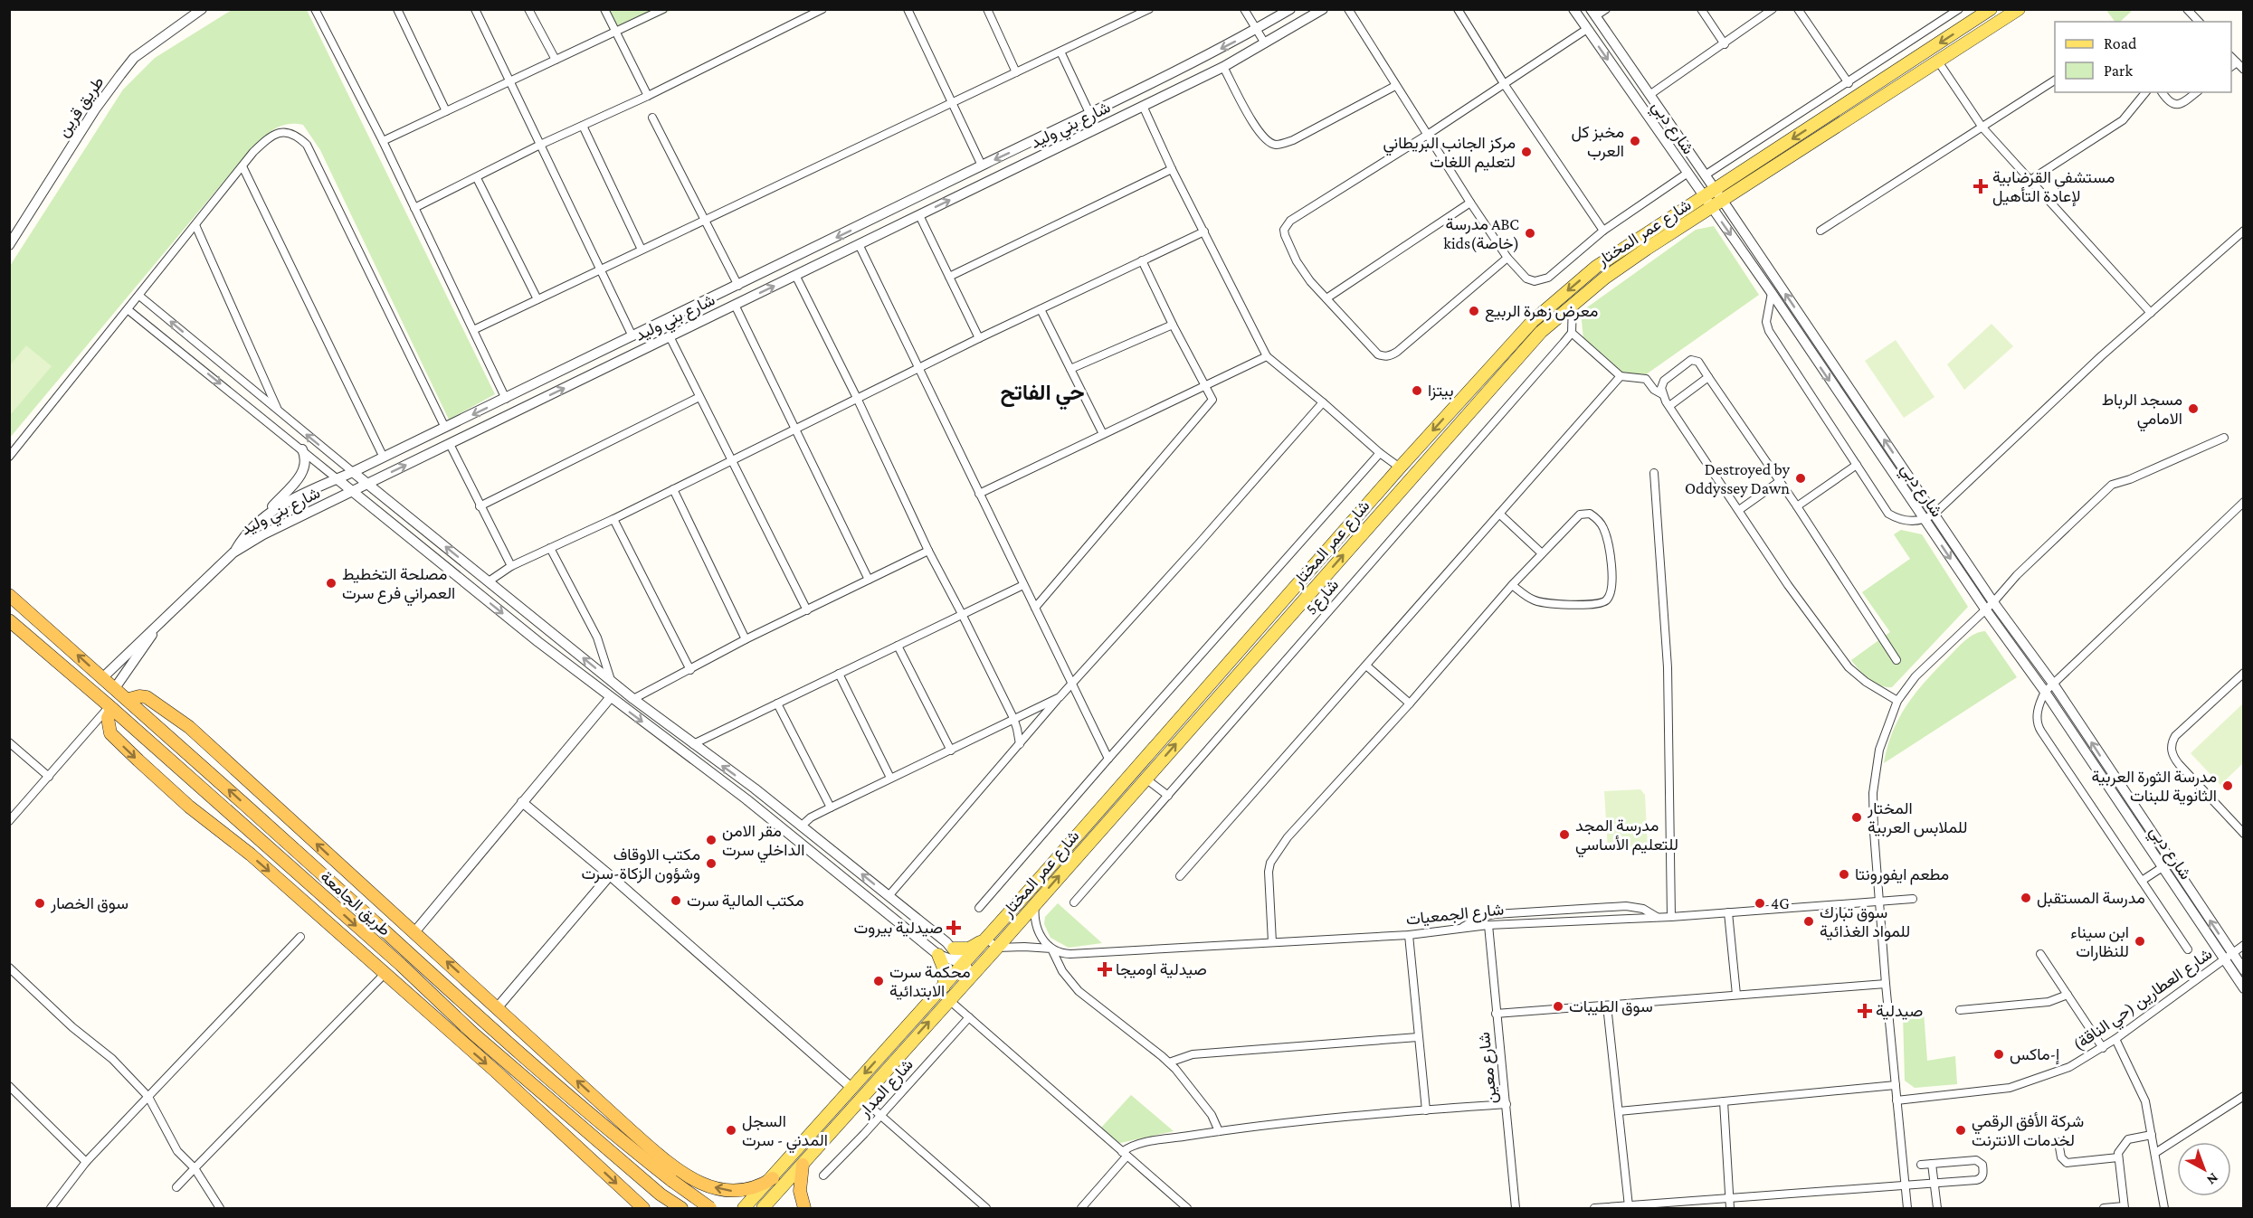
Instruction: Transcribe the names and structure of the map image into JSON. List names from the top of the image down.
{
  "streets": {
    "highway": ["طريق الجامعة"],
    "main road": ["شارع عمر المختار"],
    "street": [
      "طريق قرين",
      "شارع بني وليد",
      "شارع دبي",
      "شارع5",
      "شارع الجمعيات",
      "شارع العطارين (حي الناقة)",
      "شارع معين",
      "شارع المدار"
    ]
  },
  "crossings": [
    ["شارع دبي", "شارع عمر المختار"],
    ["شارع دبي", "شارع العطارين (حي الناقة)"],
    ["شارع عمر المختار", "شارع الجمعيات"],
    ["شارع الجمعيات", "شارع معين"]
  ],
  "districts": ["حي الفاتح"],
  "places": {
    "other": [
      "مخبز كل العرب",
      "مركز الجانب البريطاني لتعليم اللغات",
      "مدرسة ABC kids(خاصة)",
      "معرض زهرة الربيع",
      "بيتزا",
      "مسجد الرباط الامامي",
      "Destroyed by Oddyssey Dawn",
      "مصلحة التخطيط العمراني فرع سرت",
      "مدرسة الثورة العربية الثانوية للبنات",
      "المختار للملابس العربية",
      "مدرسة المجد للتعليم الأساسي",
      "مقر الامن الداخلي سرت",
      "مكتب الاوقاف وشؤون الزكاة-سرت",
      "مطعم ايفورونتا",
      "مدرسة المستقبل",
      "مكتب المالية سرت",
      "سوق الخصار",
      "4G",
      "سوق تبارك للمواد الغذائية",
      "ابن سيناء للنظارات",
      "محكمة سرت الابتدائية",
      "سوق الطيبات",
      "إ-ماكس",
      "السجل المدني - سرت",
      "شركة الأفق الرقمي لخدمات الانترنت"
    ],
    "health": [
      "مستشفي القرضابية لإعادة التأهيل",
      "صيدلية بيروت",
      "صيدلية اوميجا",
      "صيدلية"
    ]
  },
  "legend": ["Road", "Park"],
  "north": "bottom right"
}
